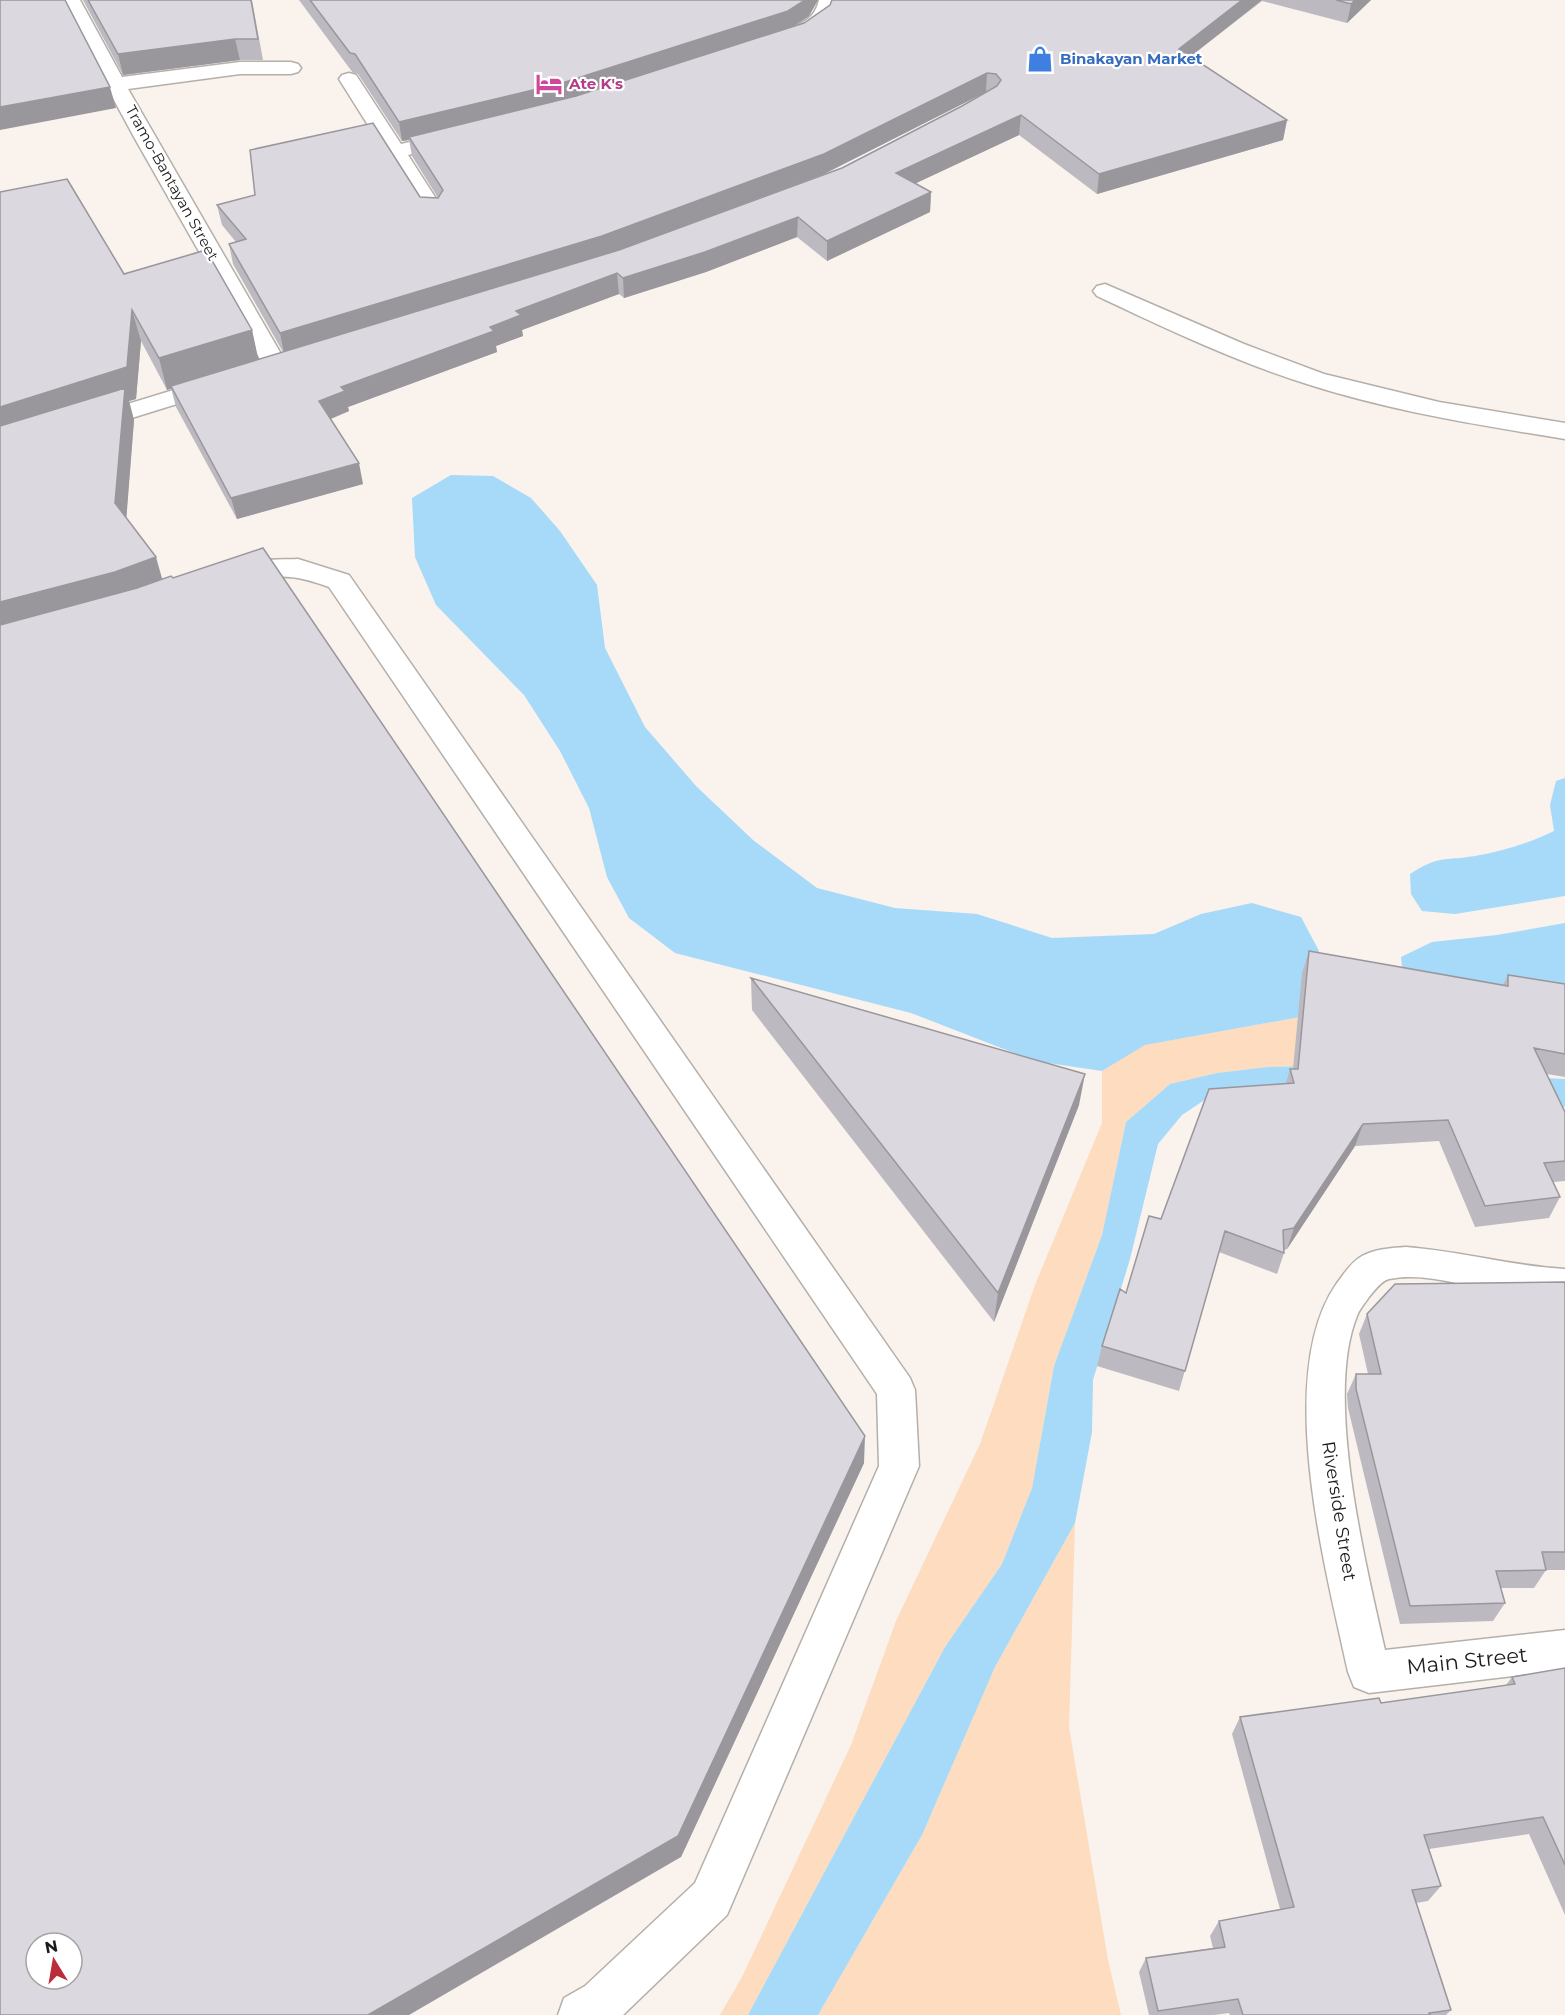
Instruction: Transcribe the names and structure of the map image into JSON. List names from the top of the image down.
{
  "streets": {
    "street": ["Tramo-Bantayan Street", "Riverside Street", "Main Street"]
  },
  "crossings": [
    ["Riverside Street", "Main Street"]
  ],
  "places": {
    "shop": ["Binakayan Market"],
    "hotel": ["Ate K's"]
  },
  "north": "top"
}
